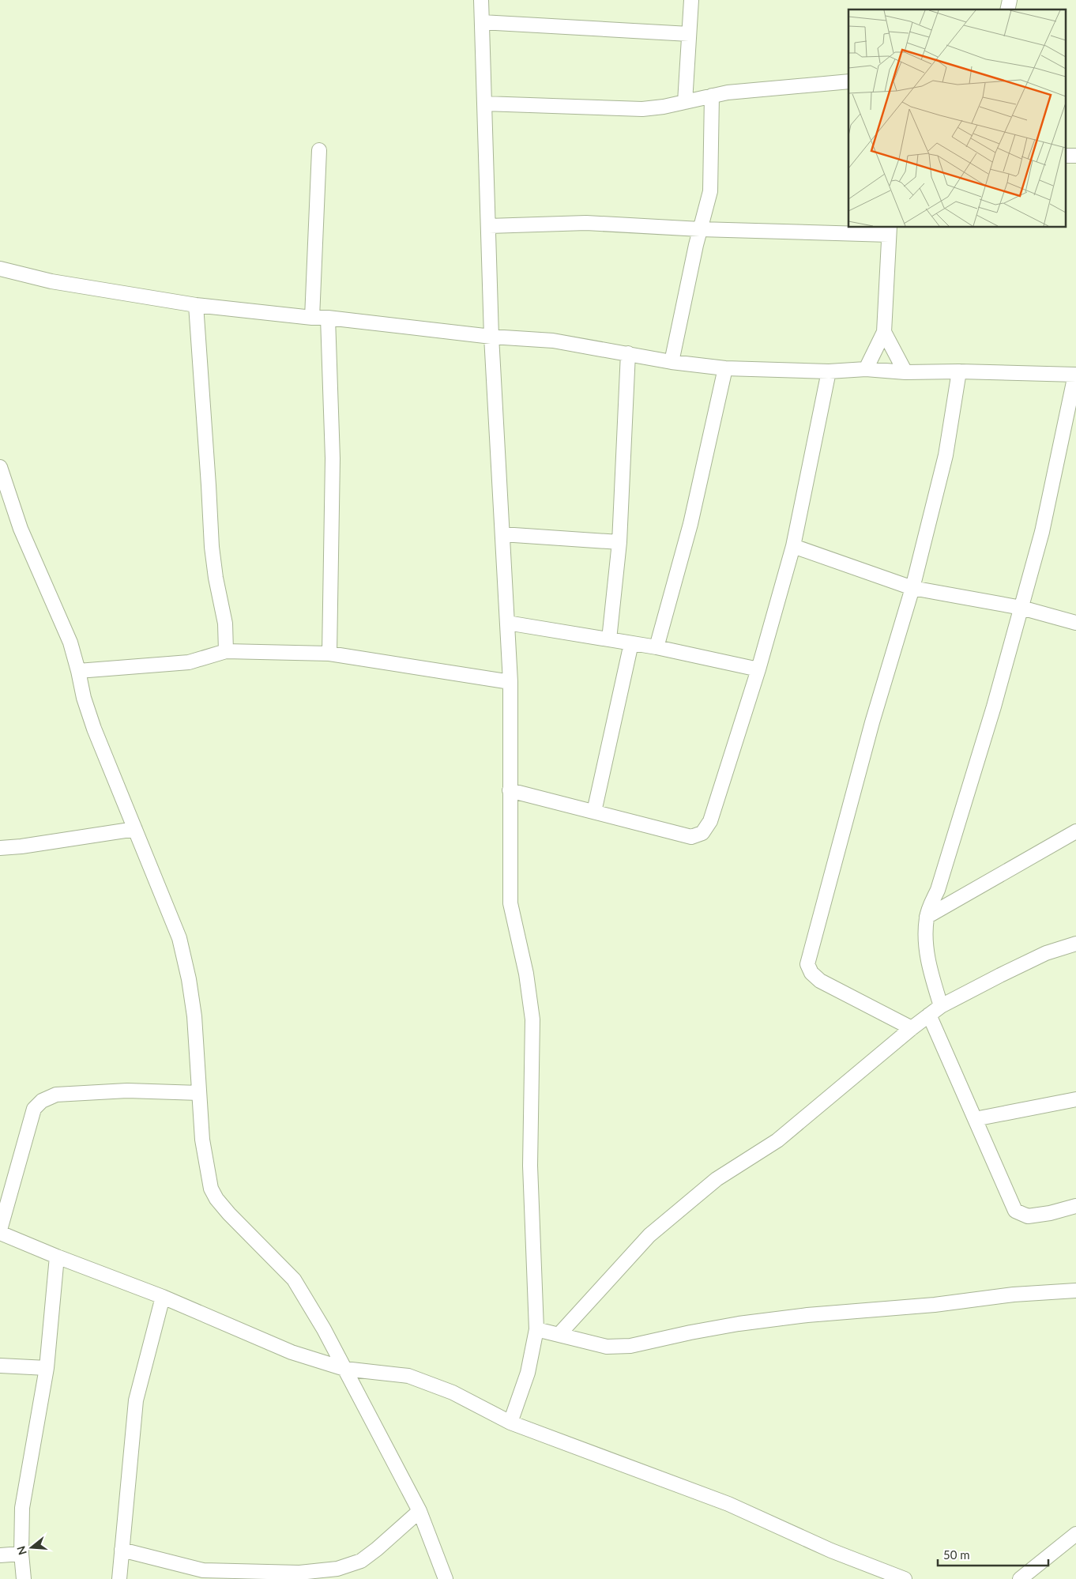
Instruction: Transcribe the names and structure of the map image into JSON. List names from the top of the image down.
{
  "scale_bar": "50 m",
  "north": "left"
}
